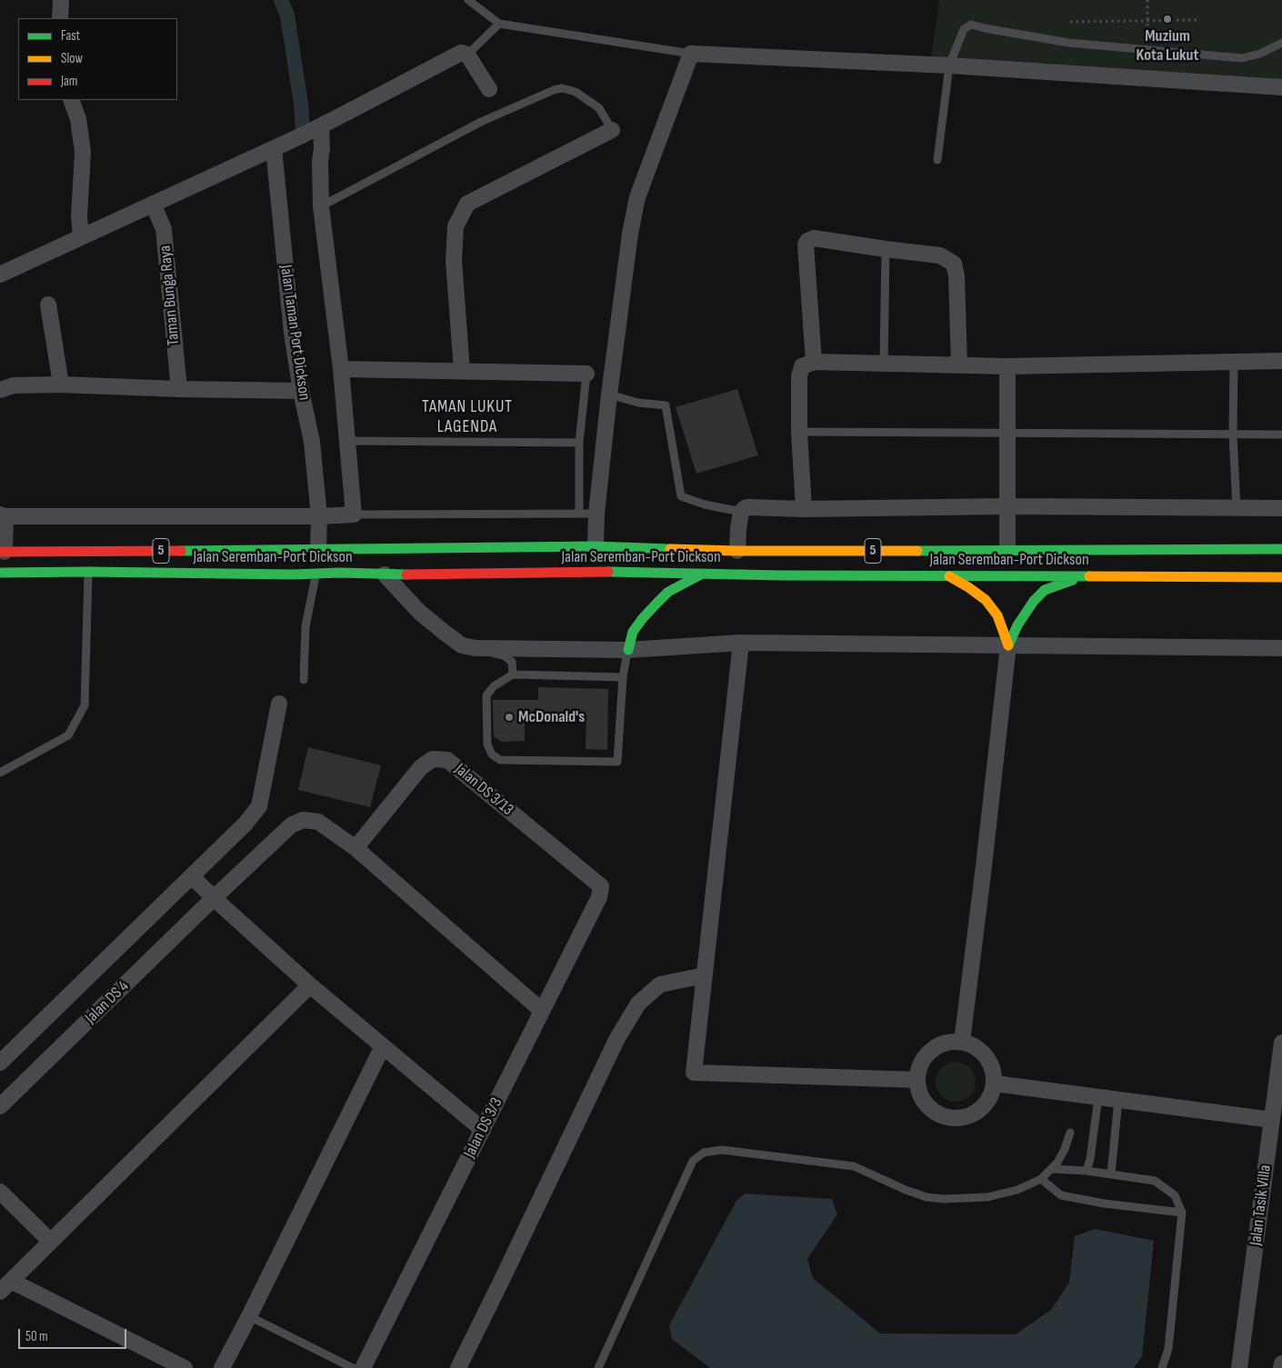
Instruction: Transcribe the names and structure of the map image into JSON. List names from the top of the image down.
{
  "streets": {
    "highway": ["5", "Jalan Seremban-Port Dickson"],
    "street": [
      "Taman Bunga Raya",
      "Jalan Taman Port Dickson",
      "Jalan DS 3/13",
      "Jalan DS 4",
      "Jalan DS 3/3",
      "Jalan Tasik Villa"
    ]
  },
  "crossings": [
    ["Jalan Taman Port Dickson", "Jalan Seremban-Port Dickson"],
    ["Jalan DS 3/13", "Jalan DS 4"],
    ["Jalan DS 3/13", "Jalan DS 3/3"],
    ["Jalan DS 4", "Jalan DS 3/3"]
  ],
  "districts": ["TAMAN LUKUT LAGENDA"],
  "places": ["Muzium Kota Lukut", "McDonald's"],
  "legend": ["Fast", "Slow", "Jam"],
  "scale_bar": "50 m"
}
